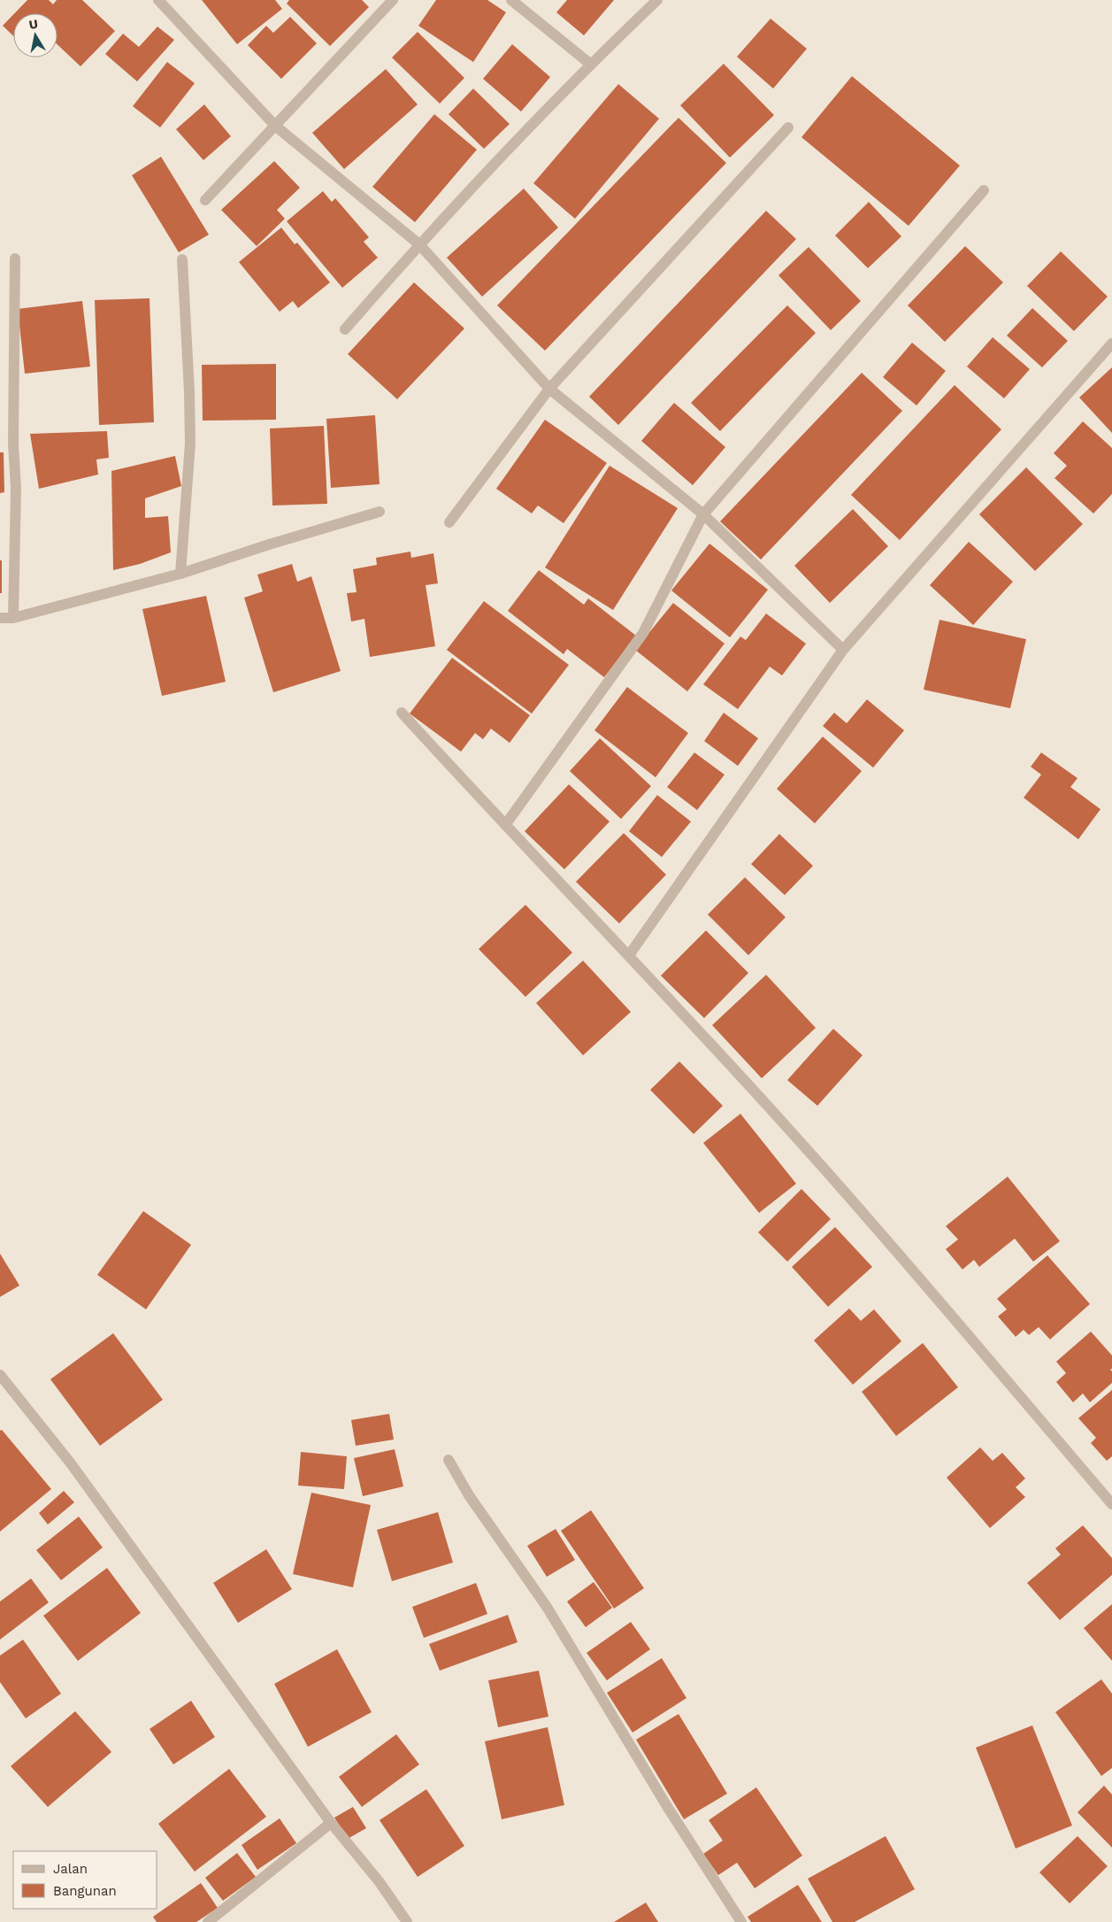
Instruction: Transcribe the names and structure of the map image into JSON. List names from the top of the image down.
{
  "legend": ["Jalan", "Bangunan"],
  "north": "top"
}
